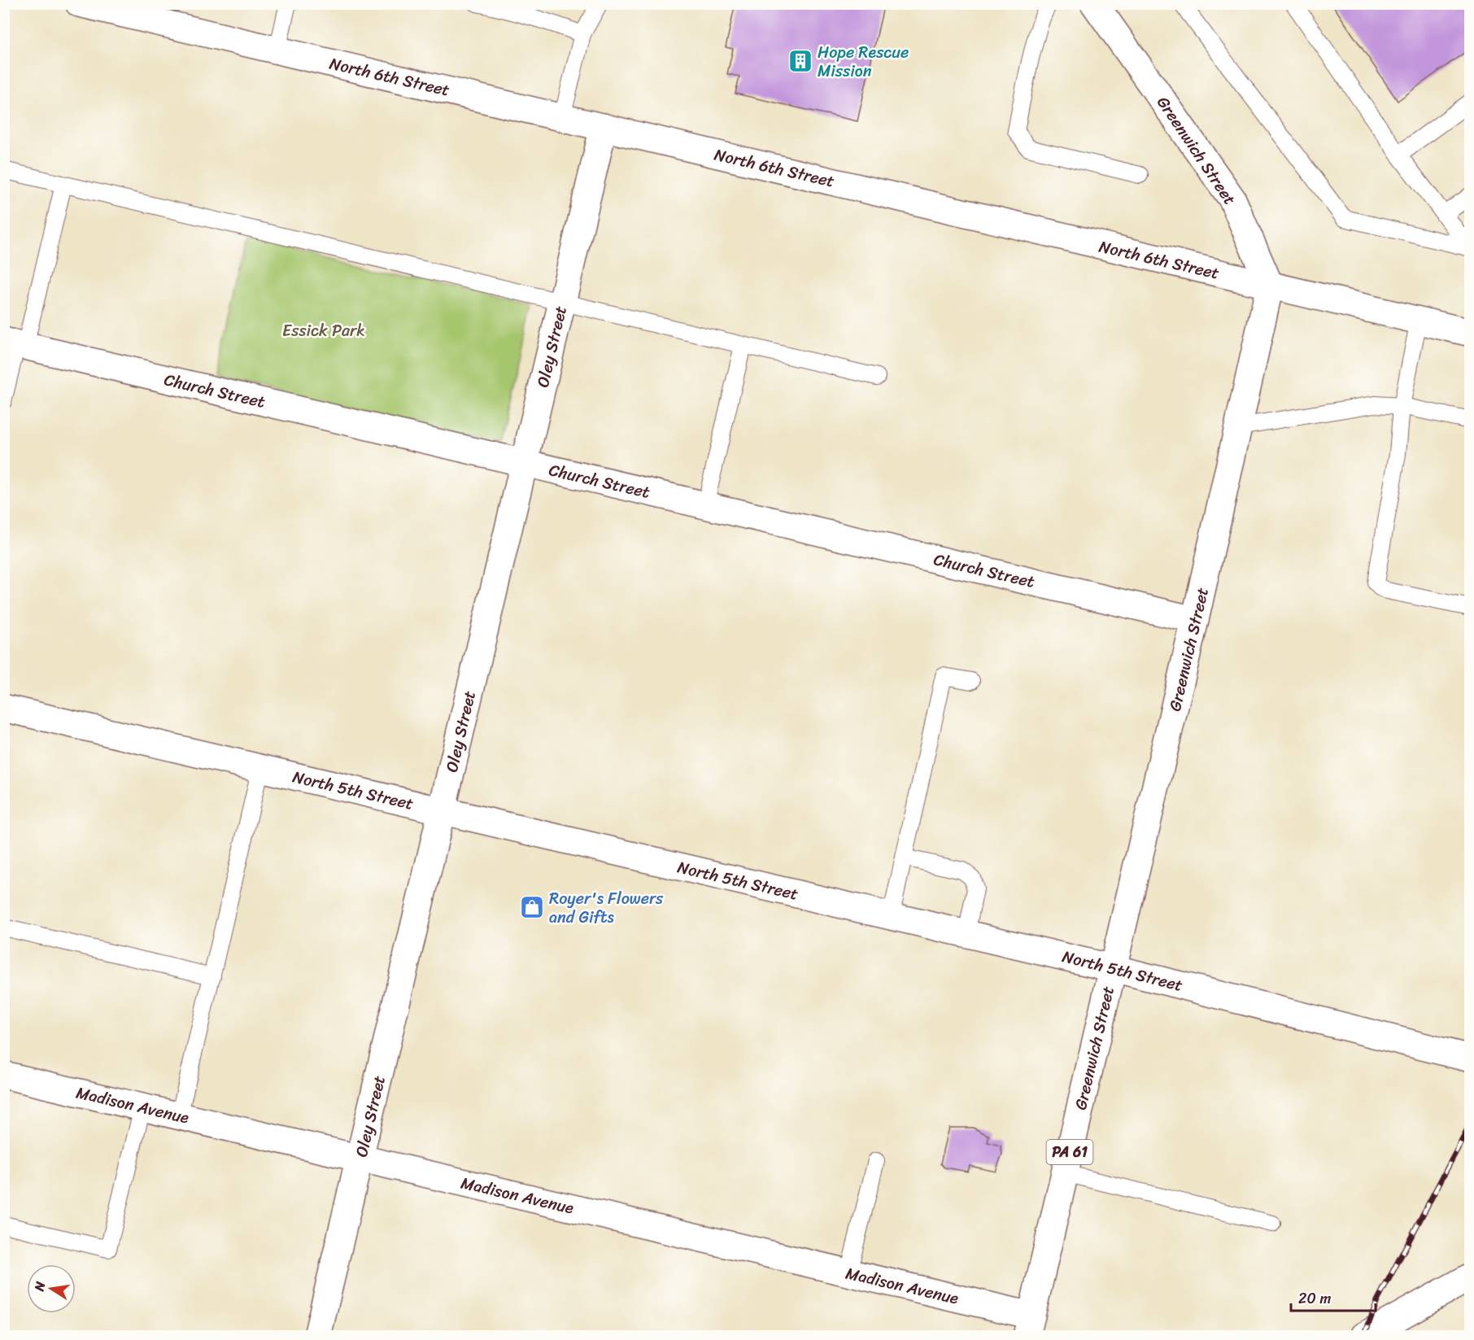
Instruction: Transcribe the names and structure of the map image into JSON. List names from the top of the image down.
{
  "streets": {
    "street": [
      "North 6th Street",
      "Greenwich Street",
      "Oley Street",
      "Church Street",
      "North 5th Street",
      "Madison Avenue",
      "PA 61"
    ]
  },
  "crossings": [
    ["North 6th Street", "Greenwich Street"],
    ["North 6th Street", "Oley Street"],
    ["Greenwich Street", "Church Street"],
    ["Greenwich Street", "North 5th Street"],
    ["Greenwich Street", "Madison Avenue"],
    ["Oley Street", "Church Street"],
    ["Oley Street", "North 5th Street"],
    ["Oley Street", "Madison Avenue"]
  ],
  "parks": ["Essick Park"],
  "places": {
    "building": ["Hope Rescue Mission"],
    "shop": ["Royer's Flowers and Gifts"]
  },
  "scale_bar": "20 m",
  "north": "left"
}
